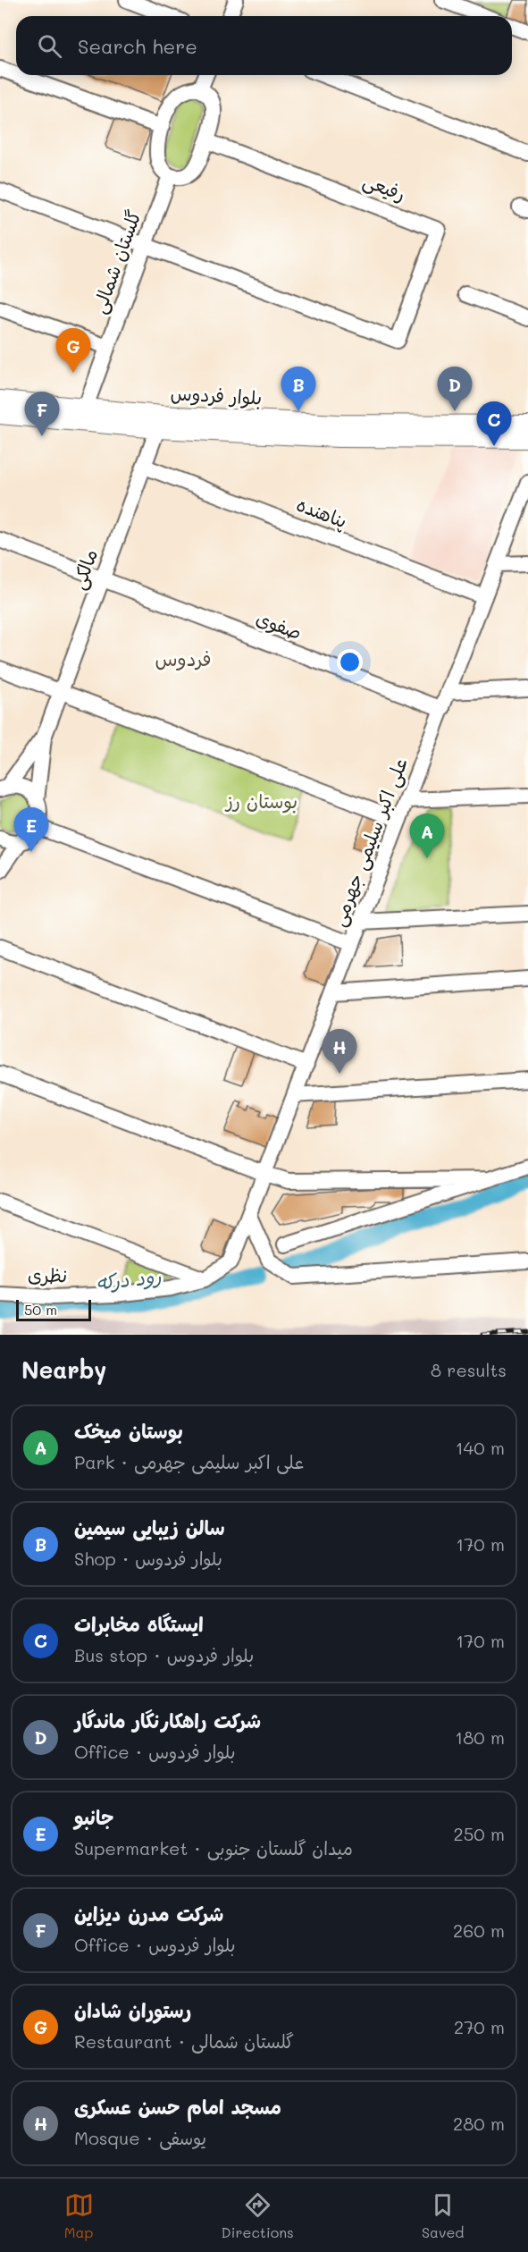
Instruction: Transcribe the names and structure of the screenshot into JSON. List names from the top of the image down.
{
  "streets": {
    "main road": ["بلوار فردوس"],
    "street": [
      "رفیعی",
      "گلستان شمالی",
      "پناهنده",
      "مالکی",
      "صفوی",
      "علی اکبر سلیمی جهرمی",
      "نظری"
    ]
  },
  "crossings": [
    ["رفیعی", "گلستان شمالی"],
    ["گلستان شمالی", "بلوار فردوس"],
    ["بلوار فردوس", "مالکی"],
    ["پناهنده", "مالکی"],
    ["پناهنده", "علی اکبر سلیمی جهرمی"],
    ["مالکی", "صفوی"],
    ["صفوی", "علی اکبر سلیمی جهرمی"],
    ["علی اکبر سلیمی جهرمی", "نظری"]
  ],
  "districts": ["فردوس"],
  "water": ["رود درکه"],
  "parks": ["بوستان رز"],
  "scale_bar": "50 m",
  "page": {
    "search": "Search here",
    "pins": [
      "G",
      "B",
      "D",
      "F",
      "C",
      "E",
      "A",
      "H"
    ],
    "scale": "50 m",
    "heading": ["Nearby", "8 results"],
    "list": [
      {
        "mark": "A",
        "name": "بوستان میخک",
        "note": "Park · علی اکبر سلیمی جهرمی",
        "value": "140 m"
      },
      {
        "mark": "B",
        "name": "سالن زیبایی سیمین",
        "note": "Shop · بلوار فردوس",
        "value": "170 m"
      },
      {
        "mark": "C",
        "name": "ایستگاه مخابرات",
        "note": "Bus stop · بلوار فردوس",
        "value": "170 m"
      },
      {
        "mark": "D",
        "name": "شرکت راهکارنگار ماندگار",
        "note": "Office · بلوار فردوس",
        "value": "180 m"
      },
      {
        "mark": "E",
        "name": "جانبو",
        "note": "Supermarket · میدان گلستان جنوبی",
        "value": "250 m"
      },
      {
        "mark": "F",
        "name": "شرکت مدرن دیزاین",
        "note": "Office · بلوار فردوس",
        "value": "260 m"
      },
      {
        "mark": "G",
        "name": "رستوران شادان",
        "note": "Restaurant · گلستان شمالی",
        "value": "270 m"
      },
      {
        "mark": "H",
        "name": "مسجد امام حسن عسکری",
        "note": "Mosque · یوسفی",
        "value": "280 m"
      }
    ],
    "nav": ["Map", "Directions", "Saved"]
  }
}
